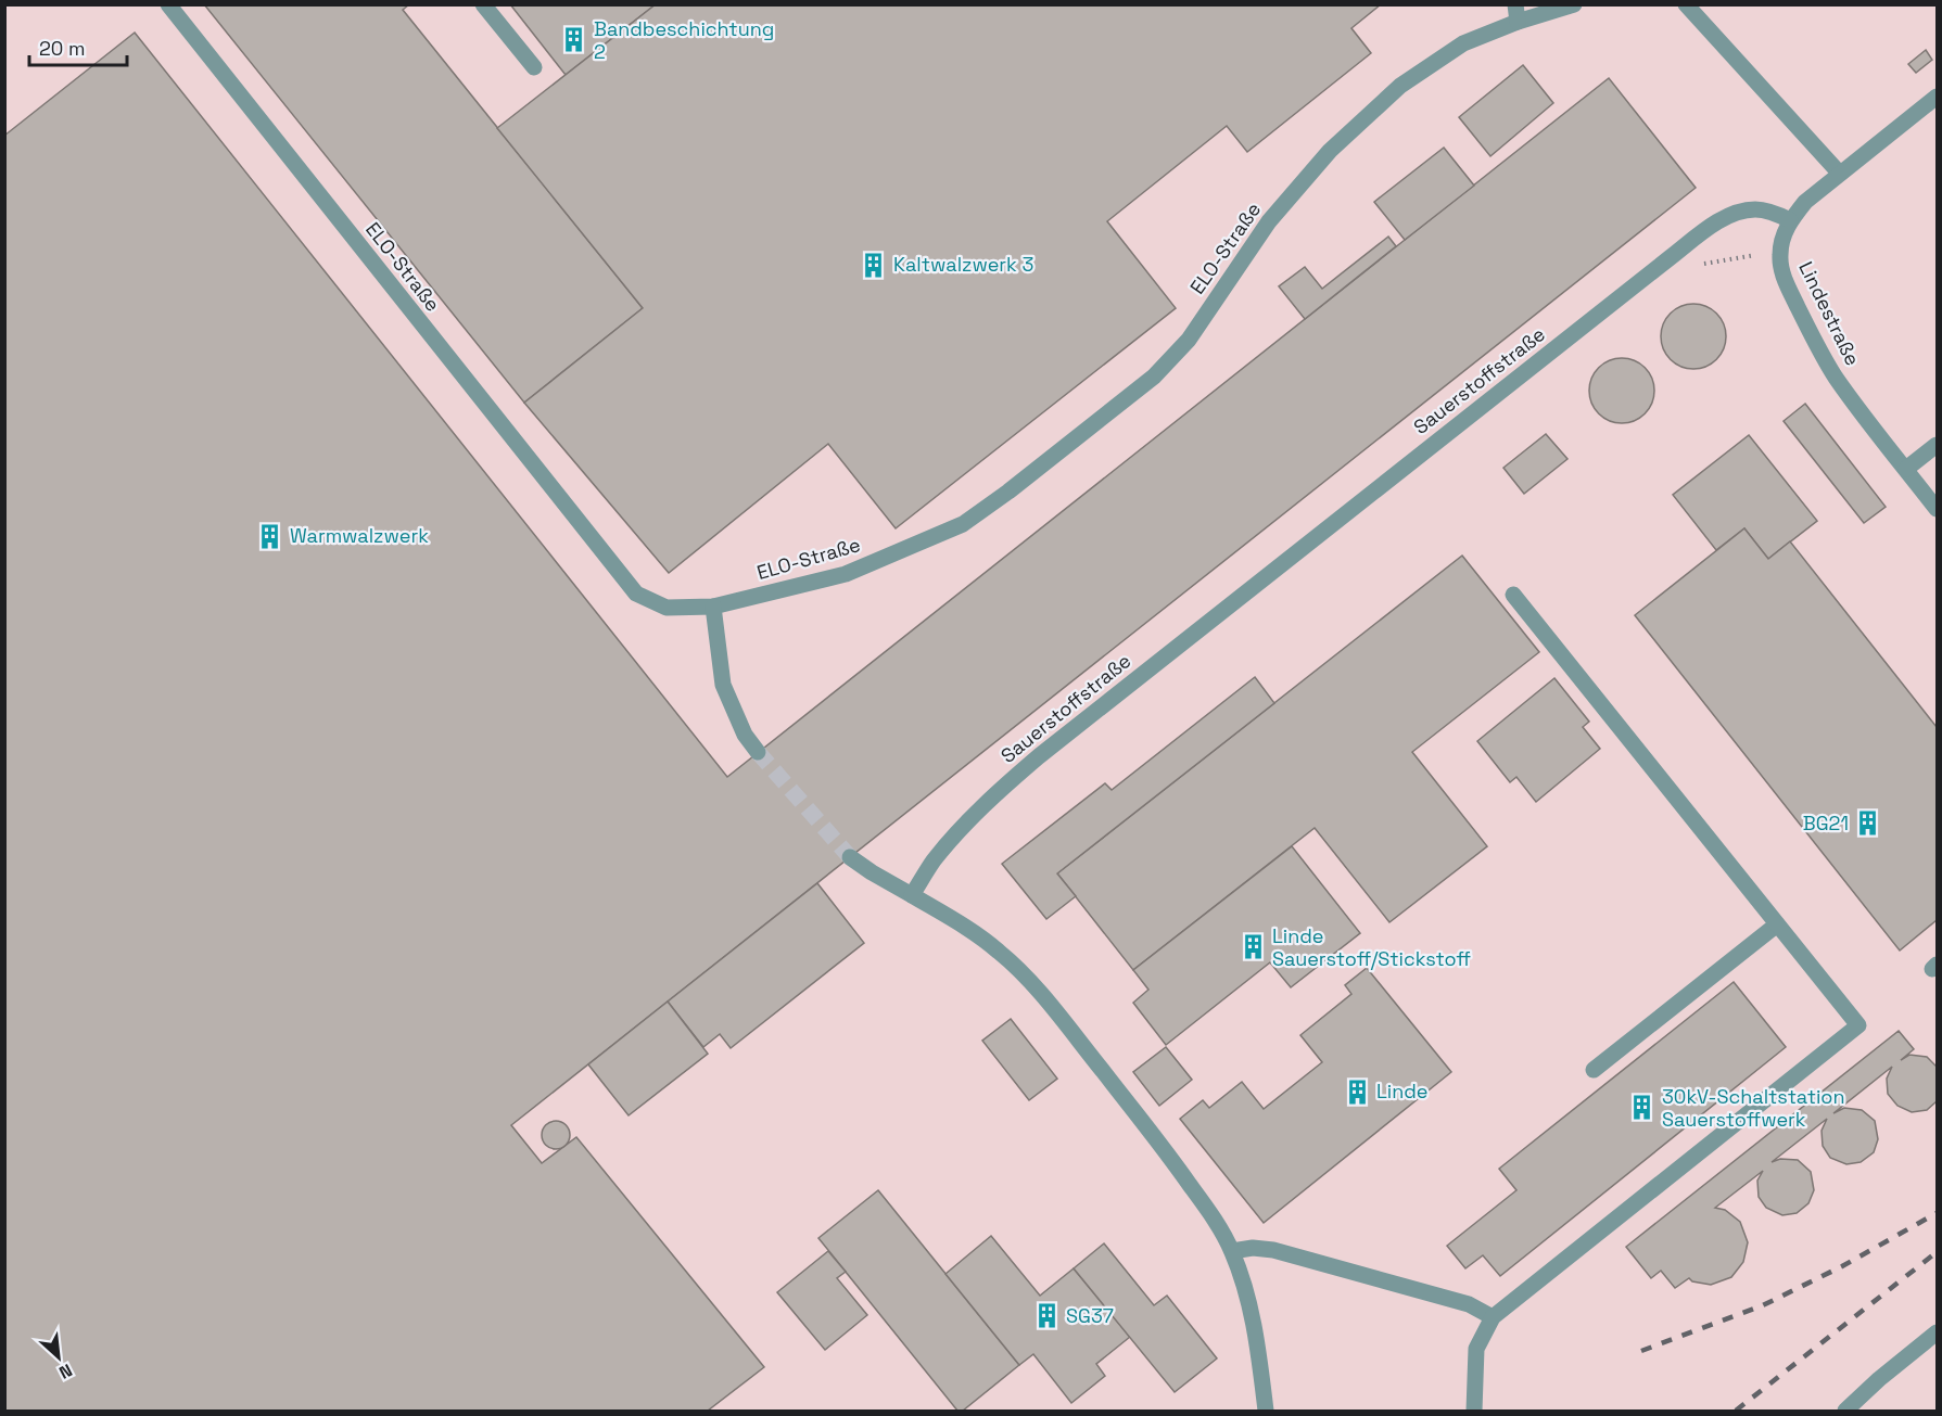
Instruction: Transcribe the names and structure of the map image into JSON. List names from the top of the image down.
{
  "streets": {
    "street": ["ELO-Straße", "Lindestraße", "Sauerstoffstraße"]
  },
  "crossings": [
    ["Lindestraße", "Sauerstoffstraße"]
  ],
  "places": {
    "building": [
      "Bandbeschichtung 2",
      "Kaltwalzwerk 3",
      "Warmwalzwerk",
      "BG21",
      "Linde Sauerstoff/Stickstoff",
      "Linde",
      "30kV-Schaltstation Sauerstoffwerk",
      "SG37"
    ]
  },
  "scale_bar": "20 m",
  "north": "bottom right"
}
